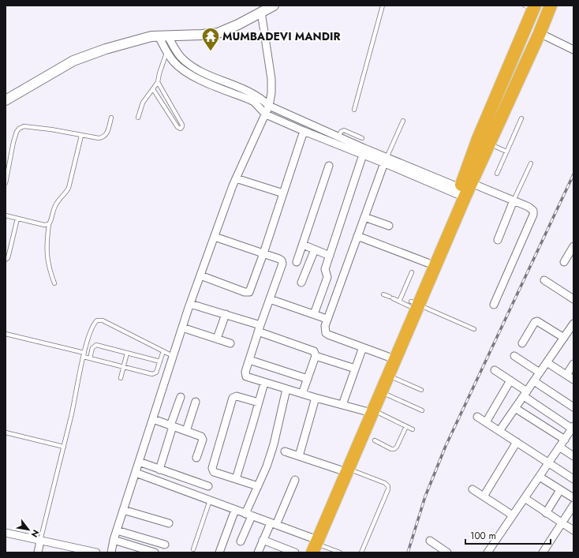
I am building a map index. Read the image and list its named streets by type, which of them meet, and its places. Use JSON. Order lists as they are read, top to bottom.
{
  "places": {
    "temple": ["MUMBADEVI MANDIR"]
  },
  "scale_bar": "100 m",
  "north": "bottom right"
}
